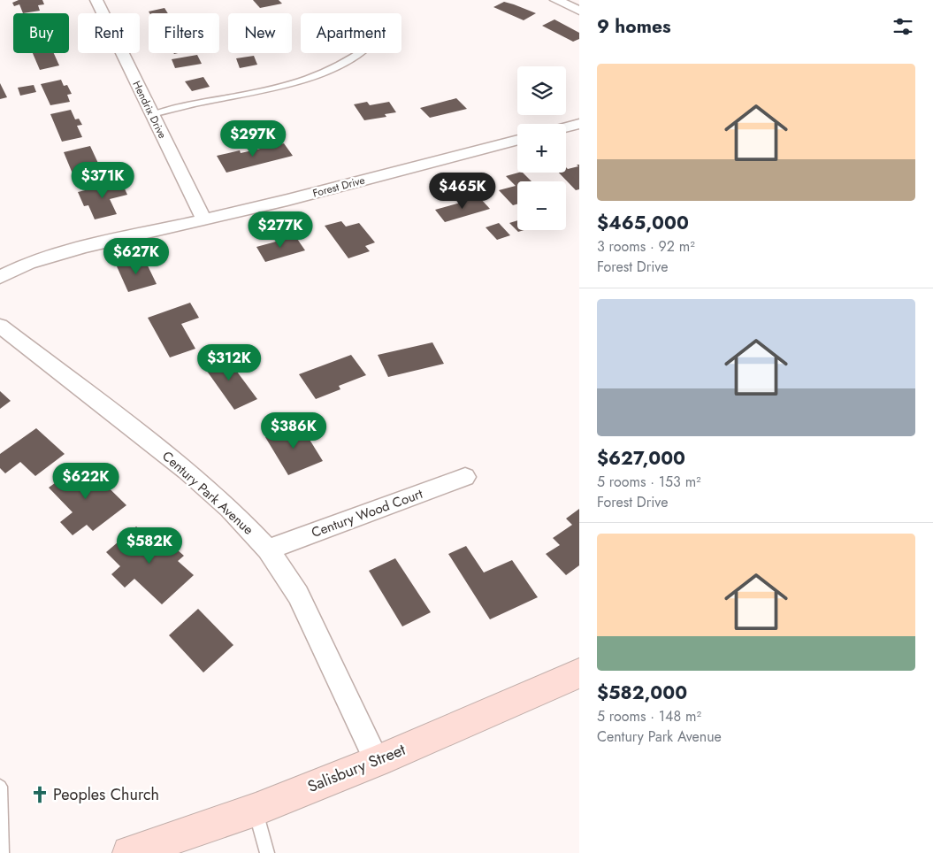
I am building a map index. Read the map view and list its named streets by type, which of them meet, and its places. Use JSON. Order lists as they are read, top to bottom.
{
  "streets": {
    "main road": ["Salisbury Street"],
    "street": [
      "Hendrix Drive",
      "Forest Drive",
      "Century Park Avenue",
      "Century Wood Court"
    ]
  },
  "crossings": [
    ["Hendrix Drive", "Forest Drive"],
    ["Century Park Avenue", "Century Wood Court"],
    ["Century Park Avenue", "Salisbury Street"]
  ],
  "places": {
    "church": ["Peoples Church"]
  },
  "page": {
    "heading": "9 homes",
    "chip": [
      "Buy",
      "Rent",
      "Filters",
      "New",
      "Apartment"
    ],
    "list": [
      {
        "name": "$465,000",
        "note": "3 rooms · 92 m² · Forest Drive"
      },
      {
        "name": "$627,000",
        "note": "5 rooms · 153 m² · Forest Drive"
      },
      {
        "name": "$582,000",
        "note": "5 rooms · 148 m² · Century Park Avenue"
      }
    ],
    "map_buttons": ["+", "−"],
    "price": [
      "$297K",
      "$371K",
      "$465K",
      "$277K",
      "$627K",
      "$312K",
      "$386K",
      "$622K",
      "$582K"
    ]
  }
}
